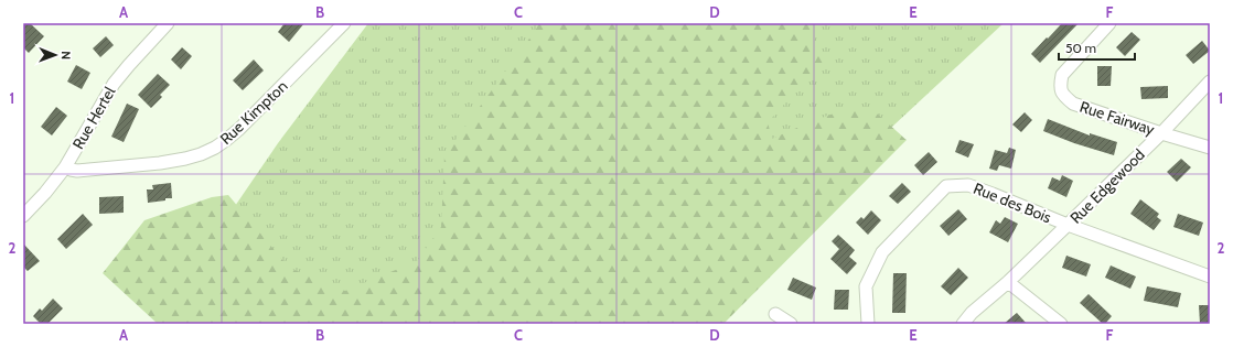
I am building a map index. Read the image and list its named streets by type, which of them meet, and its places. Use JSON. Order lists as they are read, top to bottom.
{
  "streets": {
    "street": [
      "Rue Kimpton",
      "Rue Hertel",
      "Rue Fairway",
      "Rue Edgewood",
      "Rue des Bois"
    ]
  },
  "crossings": [
    ["Rue Kimpton", "Rue Hertel"],
    ["Rue Fairway", "Rue Edgewood"],
    ["Rue Edgewood", "Rue des Bois"]
  ],
  "scale_bar": "50 m",
  "north": "right",
  "grid": {
    "columns": [
      "A",
      "B",
      "C",
      "D",
      "E",
      "F"
    ],
    "rows": ["1", "2"]
  }
}
